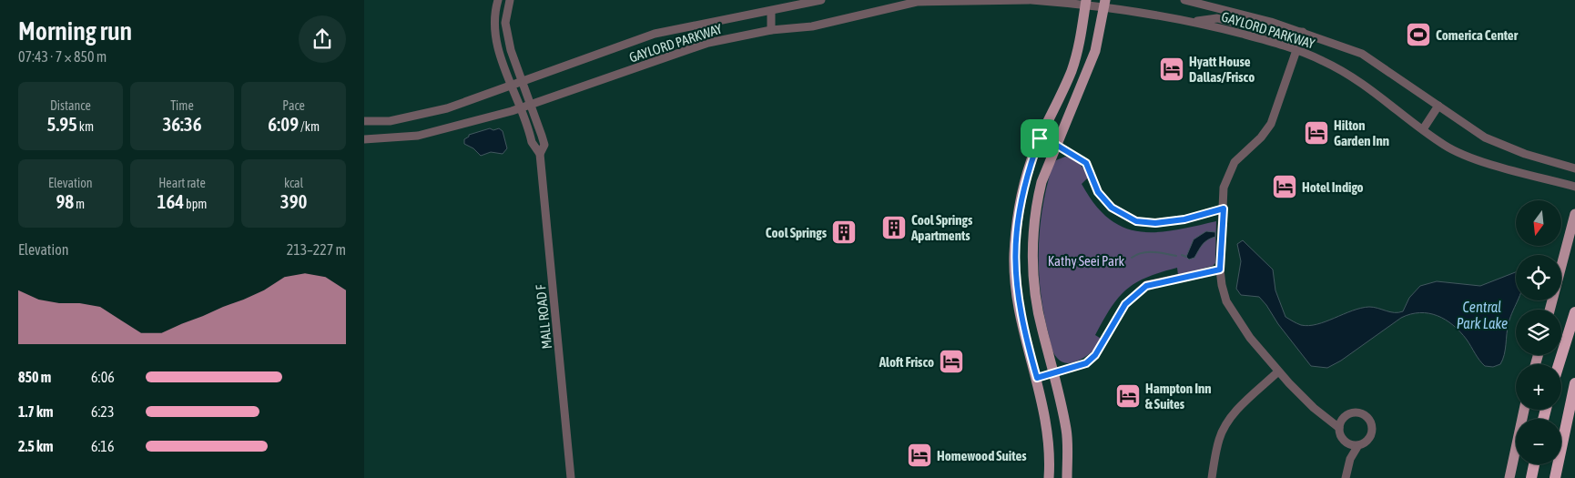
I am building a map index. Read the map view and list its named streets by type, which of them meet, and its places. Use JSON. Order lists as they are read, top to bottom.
{
  "streets": {
    "street": ["GAYLORD PARKWAY", "MALL ROAD F"]
  },
  "crossings": [
    ["GAYLORD PARKWAY", "MALL ROAD F"]
  ],
  "water": ["Central Park Lake"],
  "parks": ["Kathy Seei Park"],
  "places": {
    "sports": ["Comerica Center"],
    "hotel": [
      "Hyatt House Dallas/Frisco",
      "Hilton Garden Inn",
      "Hotel Indigo",
      "Aloft Frisco",
      "Hampton Inn & Suites",
      "Homewood Suites"
    ],
    "building": ["Cool Springs Apartments", "Cool Springs"]
  },
  "north": "bottom",
  "page": {
    "heading": ["Morning run", "07:43 · 7 × 850 m"],
    "stats": [
      ["Distance", "5.95 km"],
      ["Time", "36:36"],
      ["Pace", "6:09 /km"],
      ["Elevation", "98 m"],
      ["Heart rate", "164 bpm"],
      ["kcal", "390"]
    ],
    "map_buttons": ["+", "−"],
    "chart": ["Elevation", "213–227 m"],
    "list": [
      {
        "name": "850 m",
        "note": "6:06"
      },
      {
        "name": "1.7 km",
        "note": "6:23"
      },
      {
        "name": "2.5 km",
        "note": "6:16"
      }
    ]
  }
}
